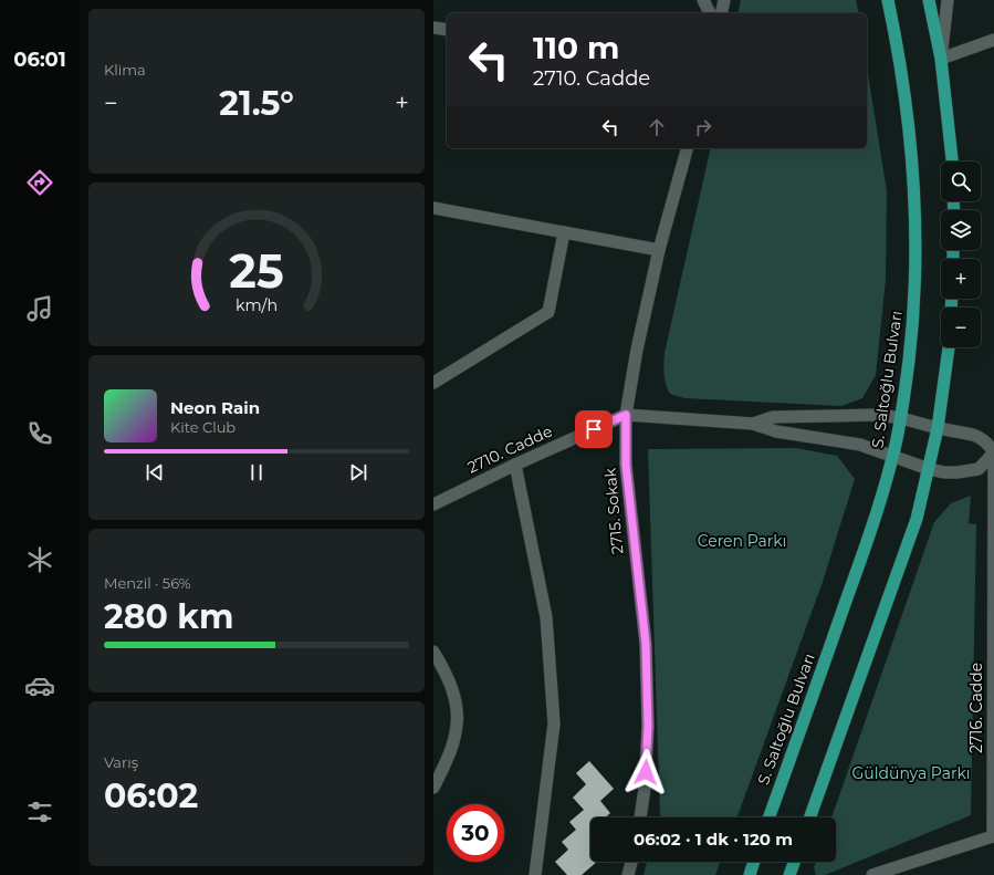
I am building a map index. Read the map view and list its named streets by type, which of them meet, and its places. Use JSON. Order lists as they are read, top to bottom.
{
  "streets": {
    "main road": ["S. Saltoğlu Bulvarı"],
    "street": ["2710. Cadde", "2715. Sokak", "2716. Cadde"]
  },
  "crossings": [
    ["2710. Cadde", "2715. Sokak"]
  ],
  "parks": ["Ceren Parkı", "Güldünya Parkı"],
  "page": {
    "tabs": "06:01",
    "tile": [
      "Klima",
      ["Menzil · 56%", "280 km"],
      ["Varış", "06:02"]
    ],
    "turn": ["110 m", "2710. Cadde"],
    "heat": ["−", "21.5°", "+"],
    "map_buttons": ["+", "−"],
    "song": ["Neon Rain", "Kite Club"],
    "limit": "30",
    "trip": "06:02 · 1 dk · 120 m",
    "gauge": ["25", "km/h"]
  }
}
